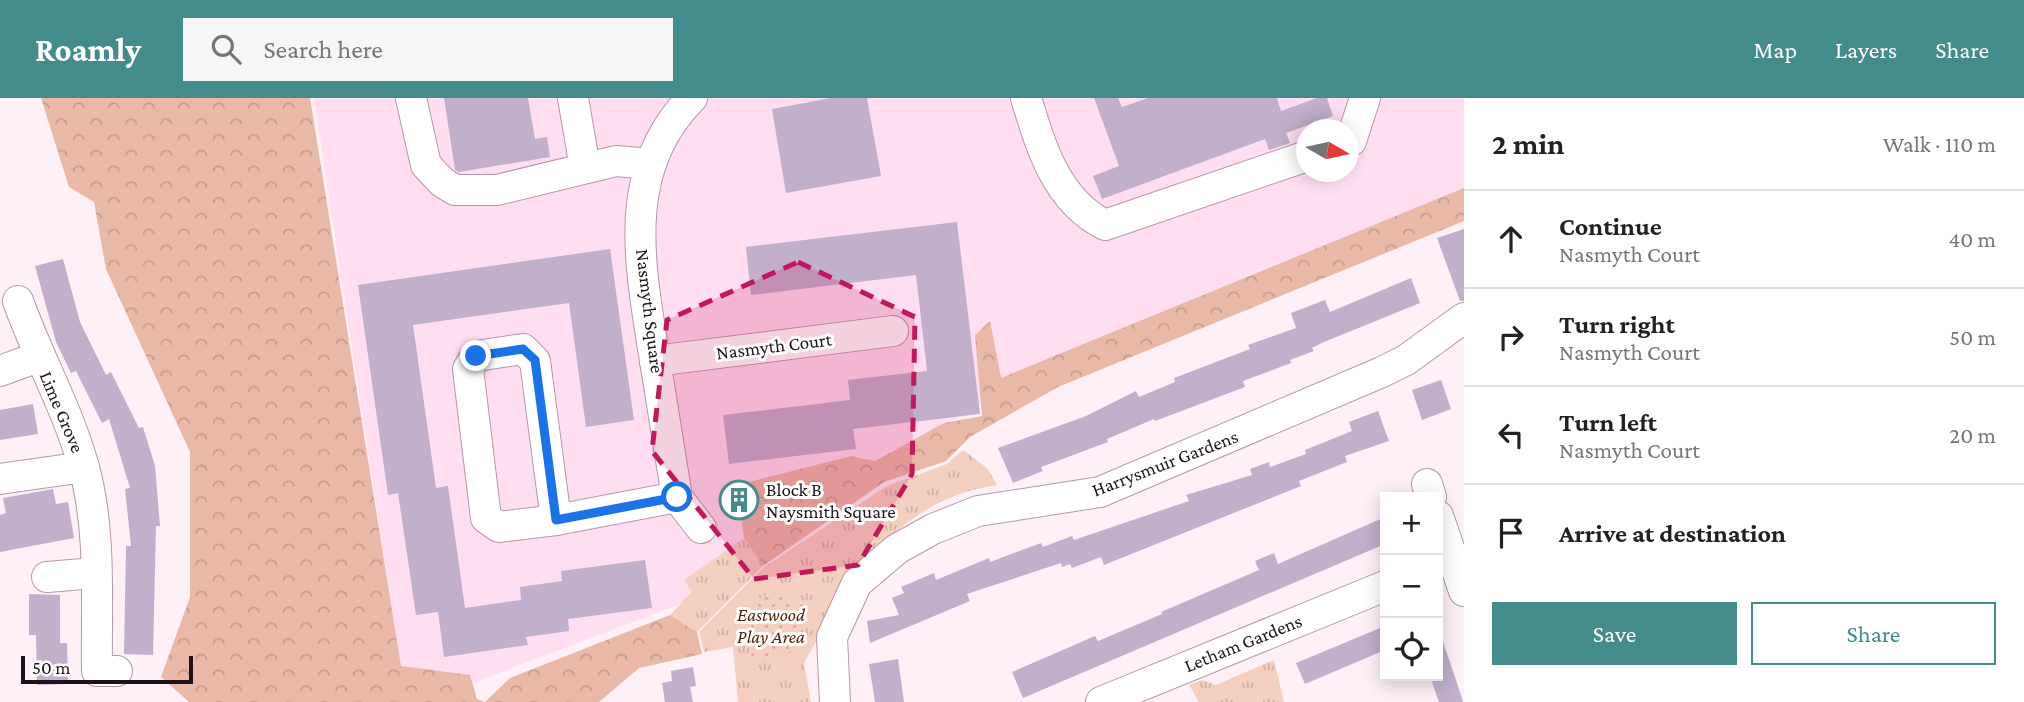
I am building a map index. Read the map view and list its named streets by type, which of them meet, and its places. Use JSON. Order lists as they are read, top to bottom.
{
  "streets": {
    "street": [
      "Nasmyth Square",
      "Nasmyth Court",
      "Lime Grove",
      "Harrysmuir Gardens",
      "Letham Gardens"
    ]
  },
  "crossings": [
    ["Nasmyth Square", "Nasmyth Court"]
  ],
  "parks": ["Eastwood Play Area"],
  "places": {
    "building": ["Block B Naysmith Square"]
  },
  "scale_bar": "50 m",
  "north": "right",
  "page": {
    "header": "Roamly",
    "search": "Search here",
    "nav": ["Map", "Layers", "Share"],
    "heading": ["2 min", "Walk · 110 m"],
    "list": [
      ["Continue", "Nasmyth Court", "40 m"],
      ["Turn right", "Nasmyth Court", "50 m"],
      ["Turn left", "Nasmyth Court", "20 m"],
      "Arrive at destination"
    ],
    "map_buttons": ["+", "−"],
    "buttons": ["Save", "Share"],
    "scale": "50 m"
  }
}
